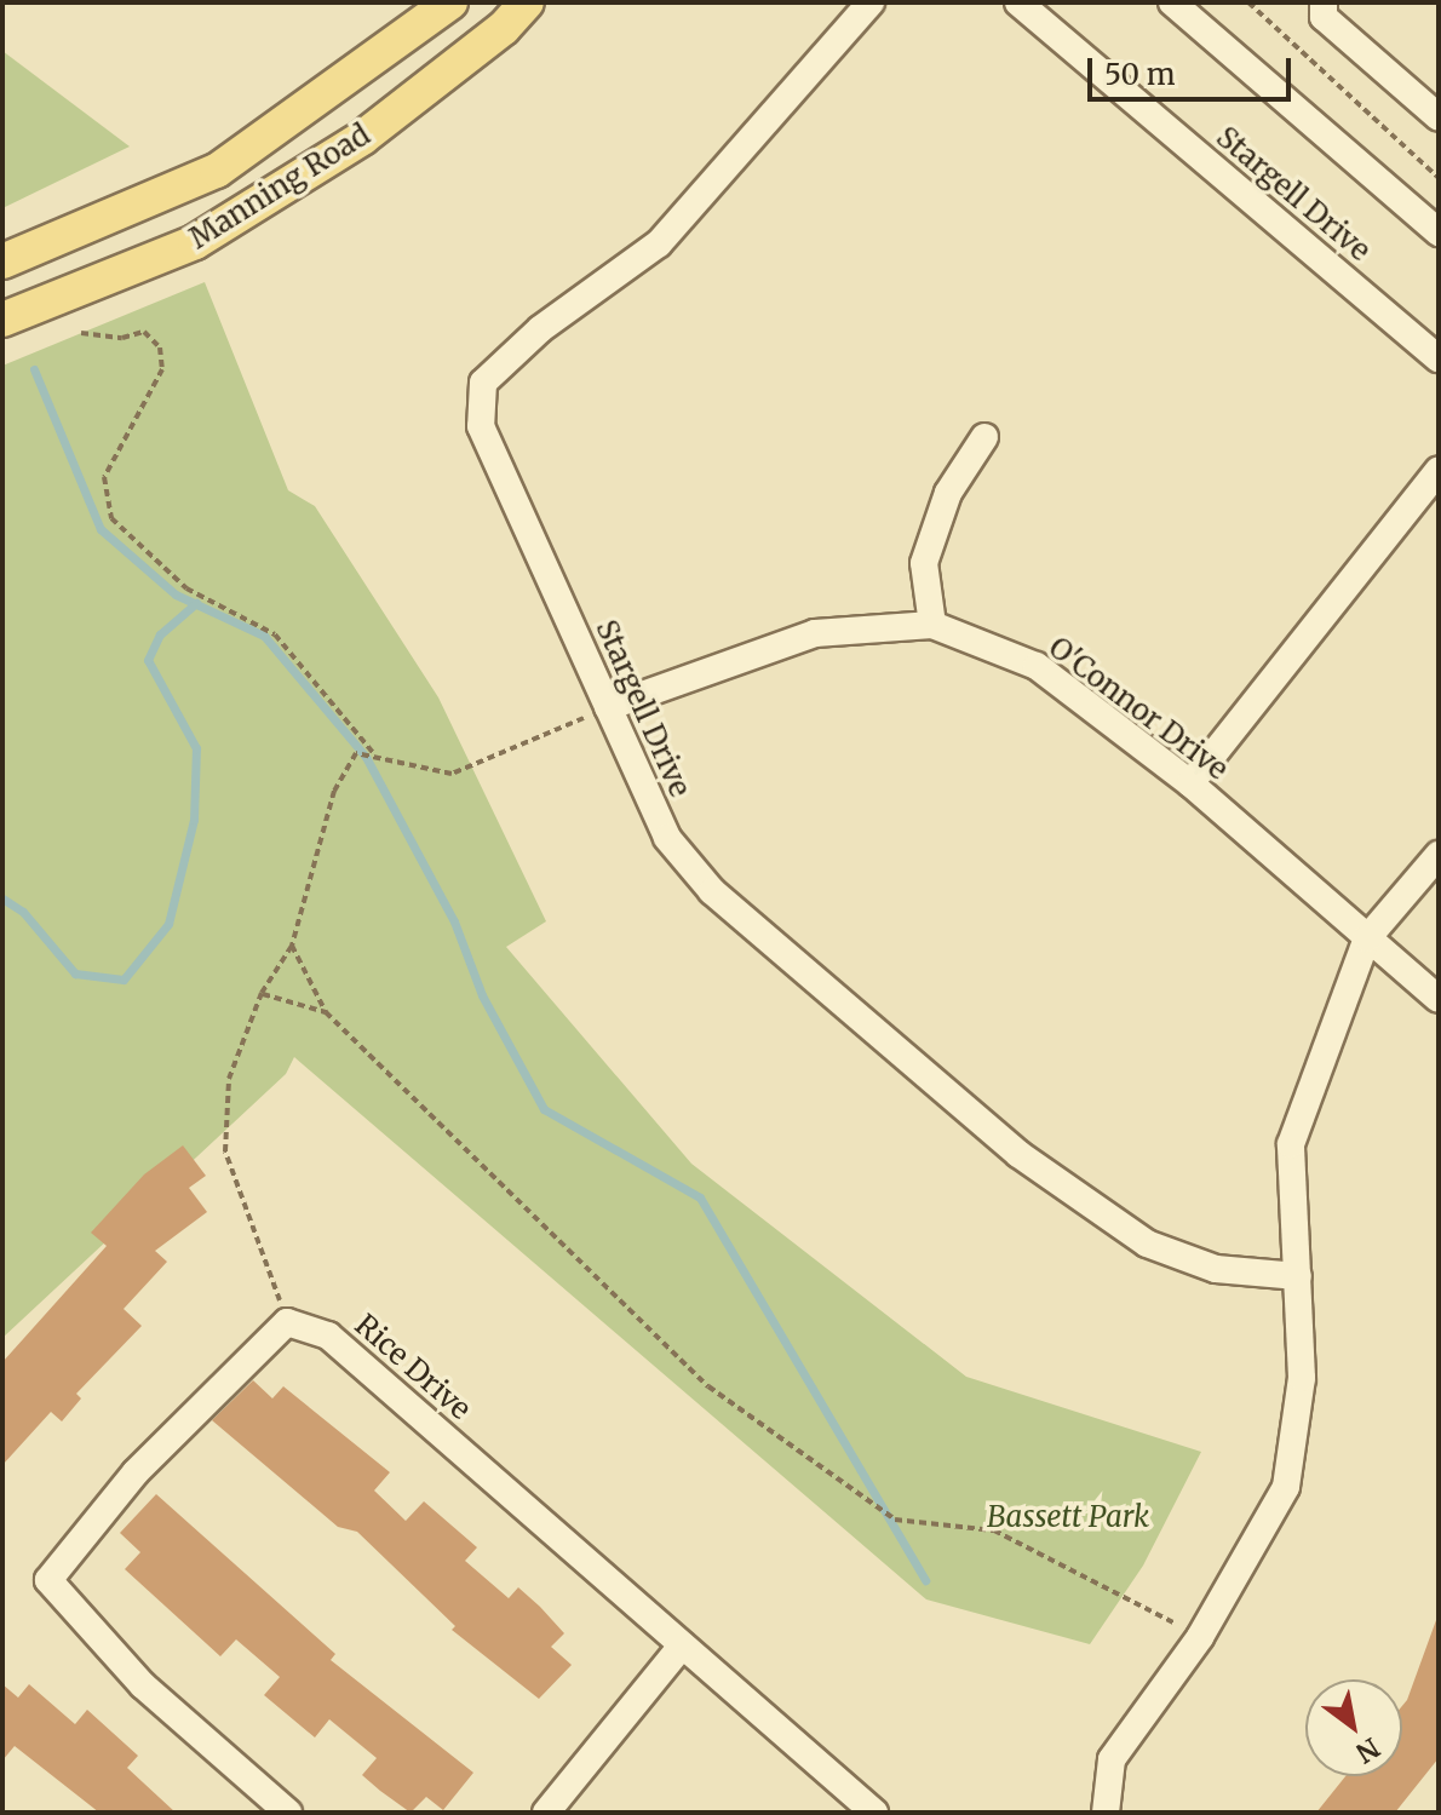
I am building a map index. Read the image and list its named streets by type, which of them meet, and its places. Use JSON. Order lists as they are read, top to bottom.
{
  "streets": {
    "main road": ["Manning Road"],
    "street": ["Stargell Drive", "O'Connor Drive", "Rice Drive"]
  },
  "crossings": [
    ["Stargell Drive", "O'Connor Drive"]
  ],
  "parks": ["Bassett Park"],
  "scale_bar": "50 m",
  "north": "bottom right"
}
